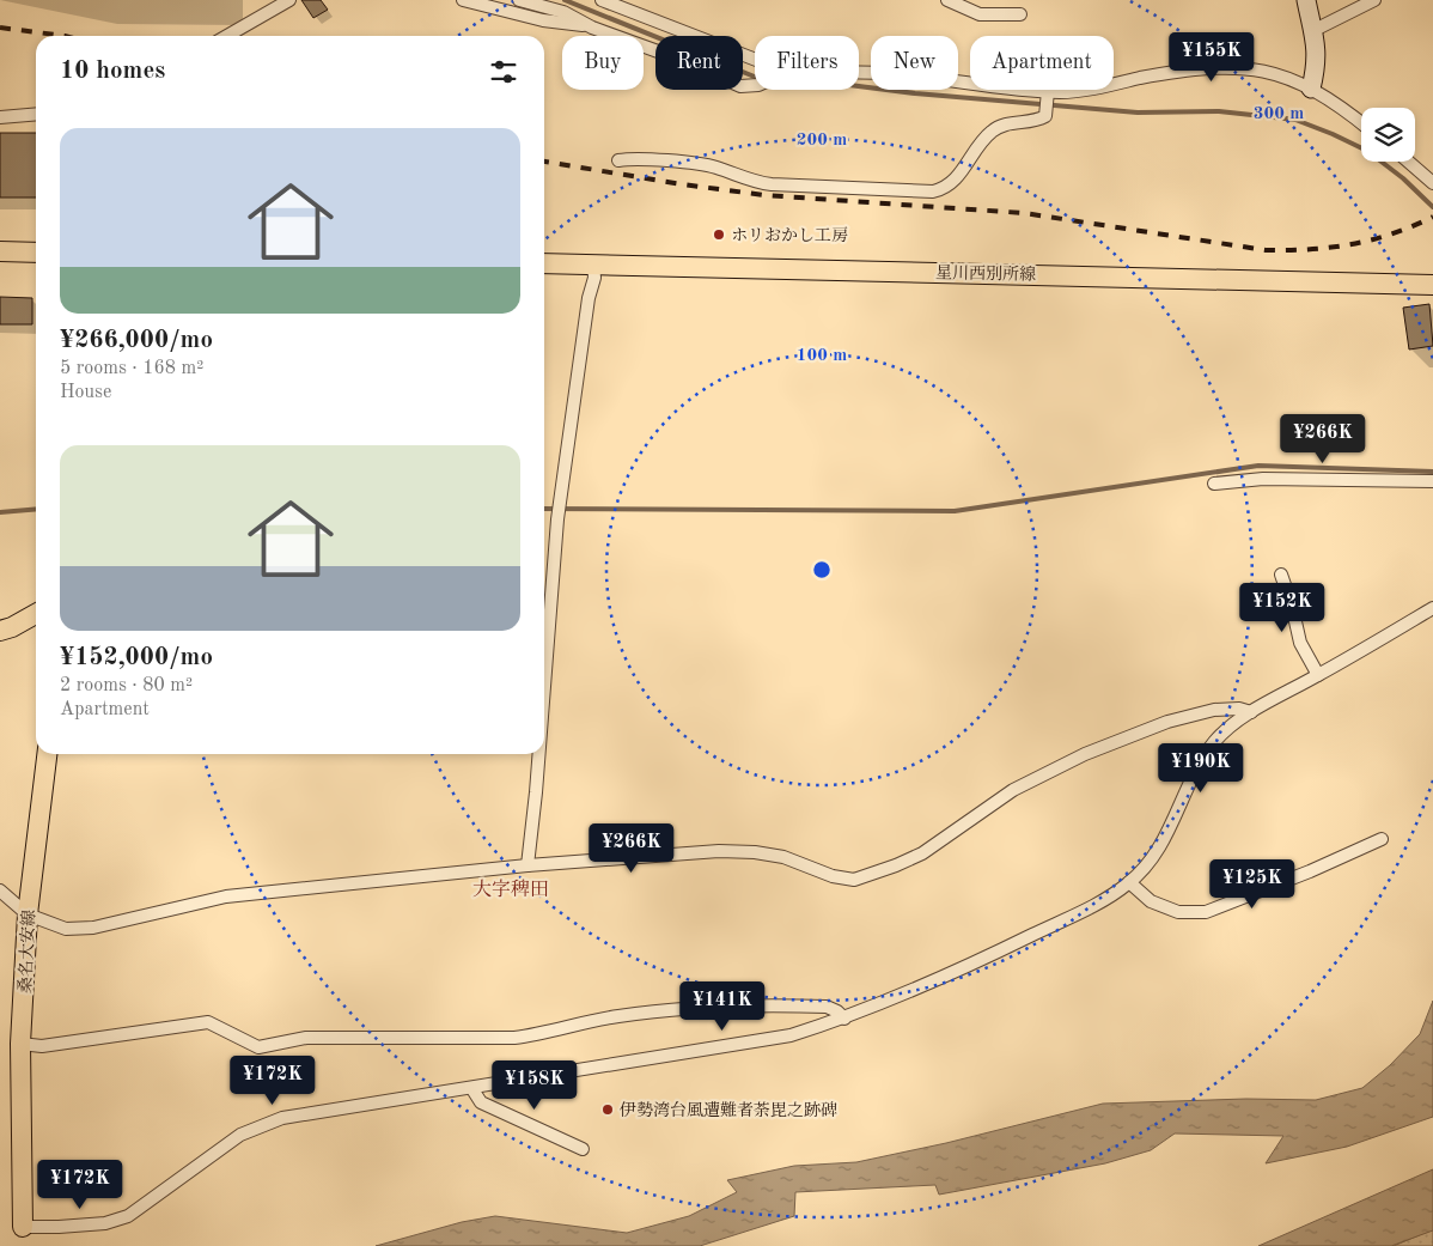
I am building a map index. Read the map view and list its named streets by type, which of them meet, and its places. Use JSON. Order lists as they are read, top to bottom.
{
  "streets": {
    "main road": ["星川西別所線", "桑名大安線"]
  },
  "districts": ["大字稗田"],
  "places": ["ホリおかし工房", "伊勢湾台風遭難者荼毘之跡碑"],
  "page": {
    "price": [
      "¥155K",
      "¥266K",
      "¥152K",
      "¥190K",
      "¥266K",
      "¥125K",
      "¥141K",
      "¥172K",
      "¥158K",
      "¥172K"
    ],
    "chip": [
      "Buy",
      "Rent",
      "Filters",
      "New",
      "Apartment"
    ],
    "heading": "10 homes",
    "list": [
      {
        "name": "¥266,000/mo",
        "note": "5 rooms · 168 m² · House"
      },
      {
        "name": "¥152,000/mo",
        "note": "2 rooms · 80 m² · Apartment"
      }
    ]
  },
  "rings": ["300 m", "200 m", "100 m"]
}
